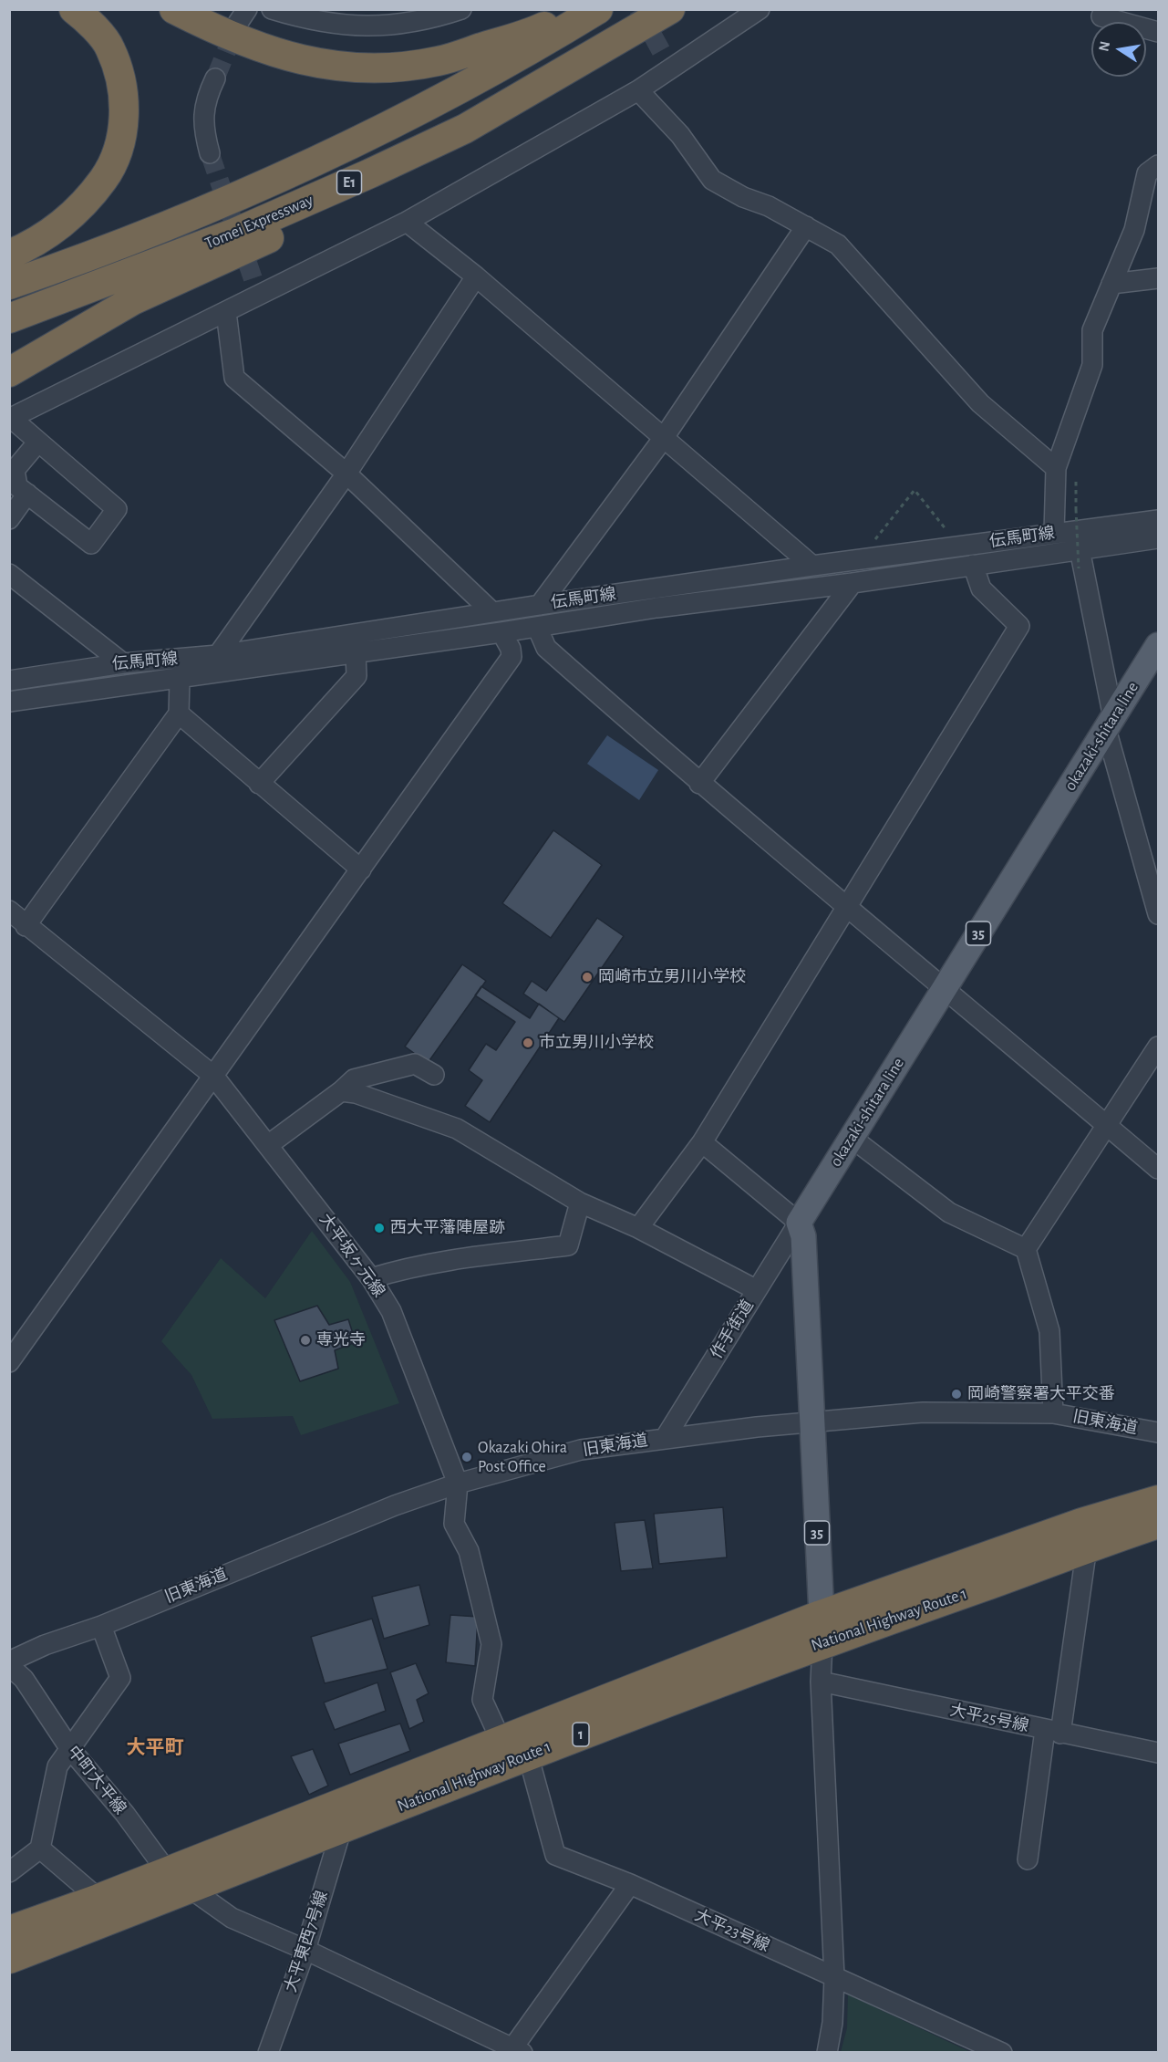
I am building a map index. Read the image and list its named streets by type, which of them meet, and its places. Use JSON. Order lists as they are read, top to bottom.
{
  "streets": {
    "highway": [
      "E1",
      "Tomei Expressway",
      "National Highway Route 1",
      "1"
    ],
    "main road": ["okazaki-shitara line", "35"],
    "street": [
      "伝馬町線",
      "大平坂ヶ元線",
      "作手街道",
      "旧東海道",
      "大平25号線",
      "中町大平線",
      "大平23号線",
      "大平東西7号線"
    ]
  },
  "crossings": [
    ["okazaki-shitara line", "35"],
    ["okazaki-shitara line", "作手街道"],
    ["35", "作手街道"],
    ["35", "旧東海道"],
    ["35", "National Highway Route 1"],
    ["大平坂ヶ元線", "旧東海道"],
    ["大平坂ヶ元線", "National Highway Route 1"],
    ["作手街道", "旧東海道"],
    ["National Highway Route 1", "中町大平線"],
    ["National Highway Route 1", "大平23号線"],
    ["National Highway Route 1", "大平東西7号線"],
    ["中町大平線", "大平東西7号線"]
  ],
  "districts": ["大平町"],
  "places": [
    "岡崎市立男川小学校",
    "市立男川小学校",
    "西大平藩陣屋跡",
    "専光寺",
    "岡崎警察署大平交番",
    "Okazaki Ohira Post Office"
  ],
  "north": "left"
}
